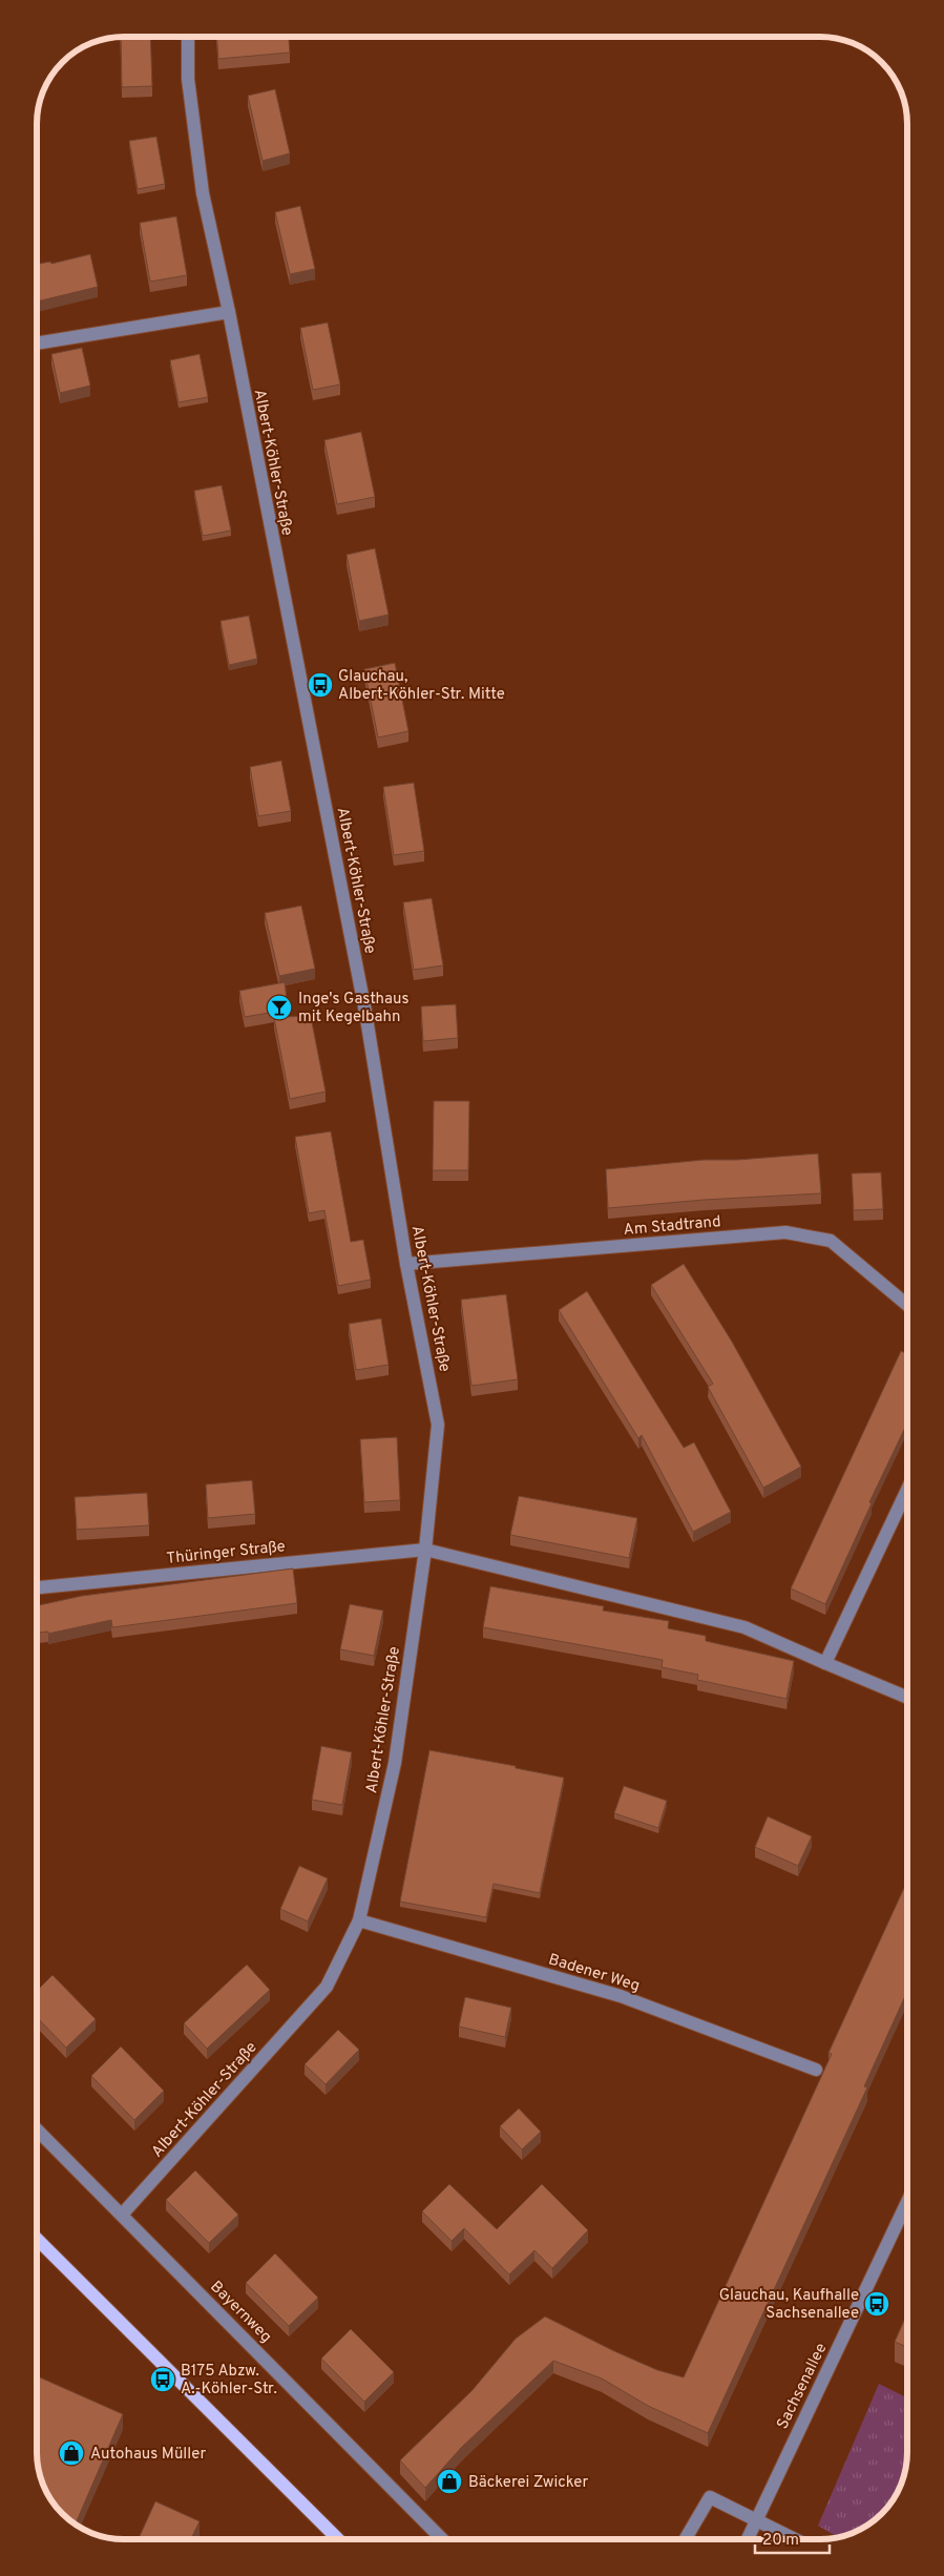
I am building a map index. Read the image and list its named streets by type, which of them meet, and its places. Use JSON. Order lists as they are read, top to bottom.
{
  "streets": {
    "street": [
      "Albert-Köhler-Straße",
      "Am Stadtrand",
      "Thüringer Straße",
      "Badener Weg",
      "Bayernweg",
      "Sachsenallee"
    ]
  },
  "crossings": [
    ["Albert-Köhler-Straße", "Am Stadtrand"],
    ["Albert-Köhler-Straße", "Thüringer Straße"],
    ["Albert-Köhler-Straße", "Badener Weg"],
    ["Albert-Köhler-Straße", "Bayernweg"]
  ],
  "places": {
    "bus stop": ["Glauchau, Albert-Köhler-Str. Mitte", "Glauchau, Kaufhalle Sachsenallee", "B175 Abzw. A.-Köhler-Str."],
    "bar": ["Inge's Gasthaus mit Kegelbahn"],
    "shop": ["Autohaus Müller", "Bäckerei Zwicker"]
  },
  "scale_bar": "20 m"
}
